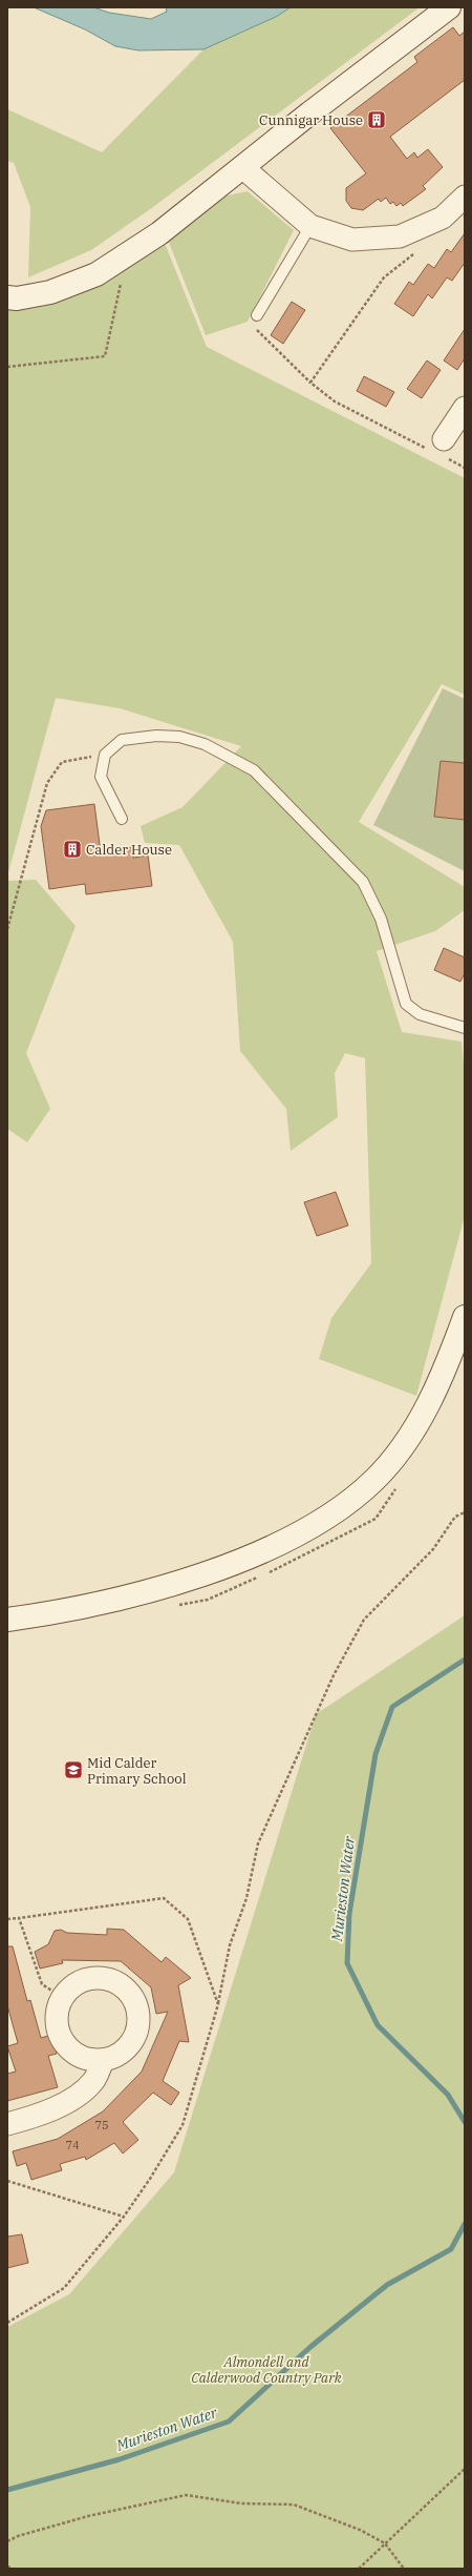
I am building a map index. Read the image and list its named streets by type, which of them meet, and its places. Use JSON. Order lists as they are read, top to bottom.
{
  "water": ["Murieston Water"],
  "parks": ["Almondell and Calderwood Country Park"],
  "places": {
    "building": ["Cunnigar House", "Calder House"],
    "school or university": ["Mid Calder Primary School"]
  },
  "house_numbers": ["75", "74"]
}
